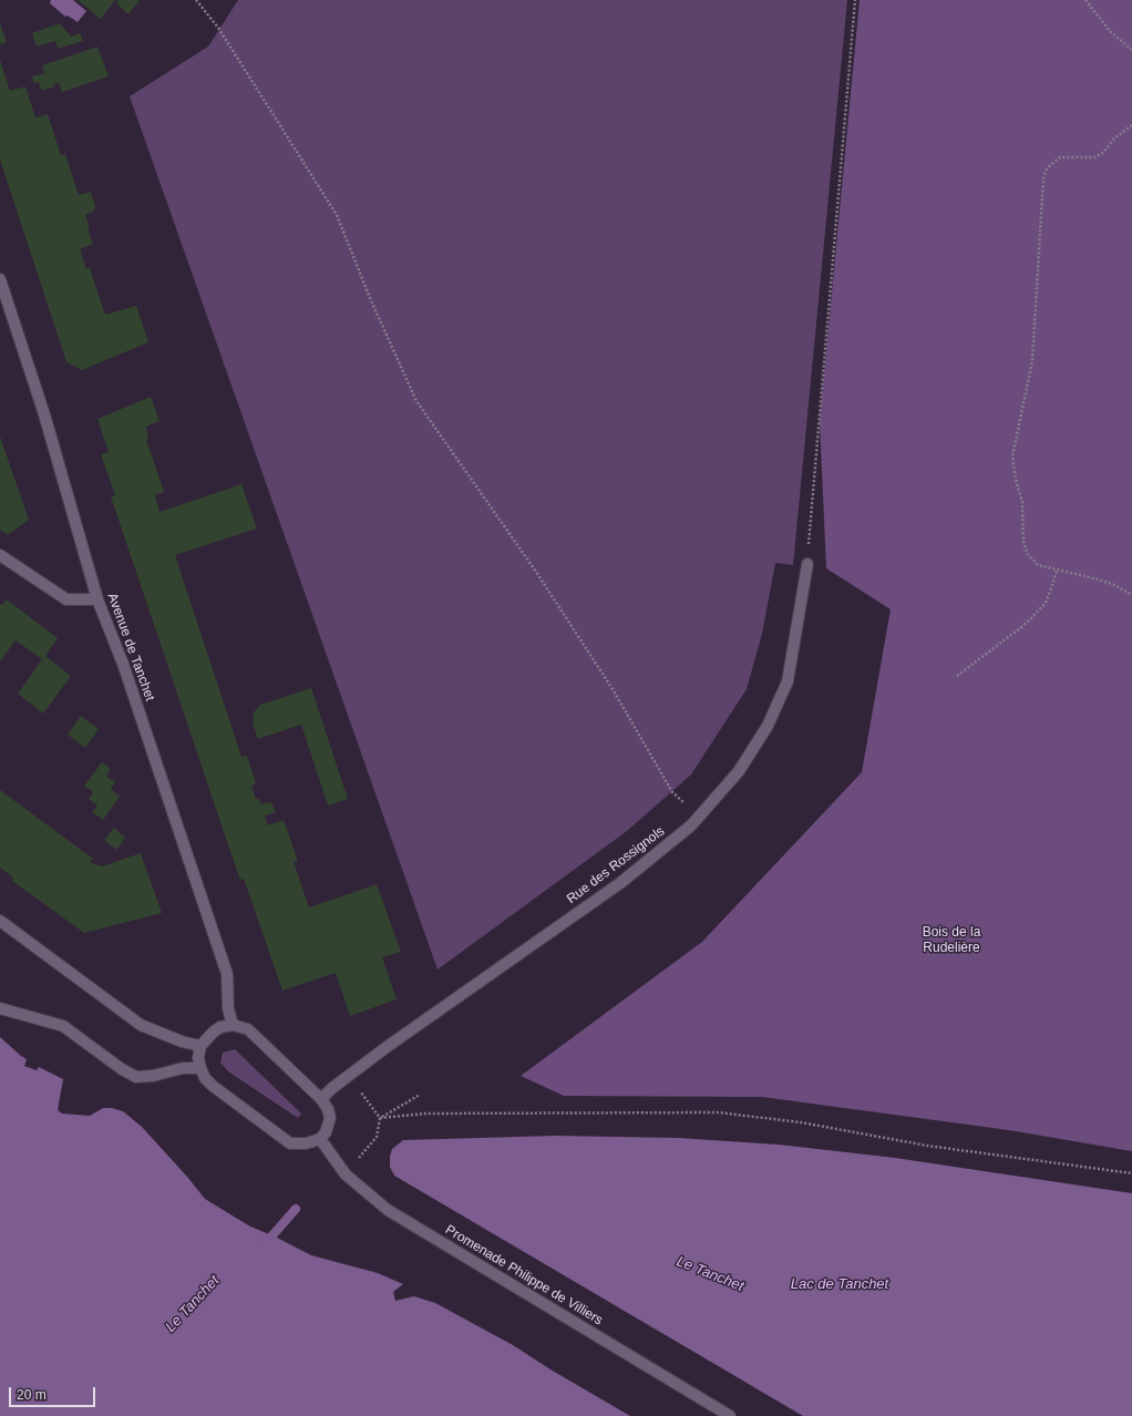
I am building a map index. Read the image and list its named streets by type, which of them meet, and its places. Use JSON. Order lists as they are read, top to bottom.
{
  "streets": {
    "street": ["Avenue de Tanchet", "Rue des Rossignols", "Promenade Philippe de Villiers"]
  },
  "water": ["Le Tanchet", "Lac de Tanchet"],
  "parks": ["Bois de la Rudelière"],
  "scale_bar": "20 m"
}
